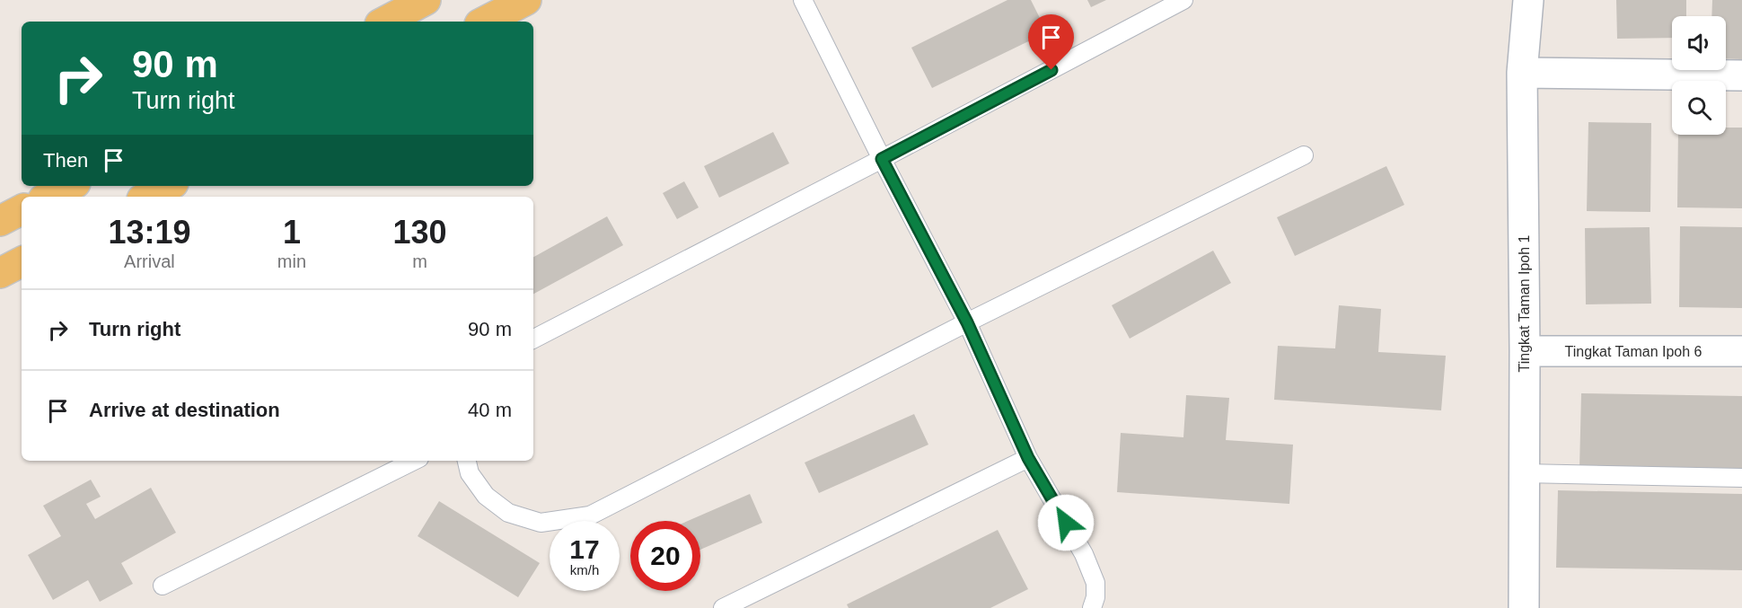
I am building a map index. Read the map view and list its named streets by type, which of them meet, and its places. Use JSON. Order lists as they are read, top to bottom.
{
  "streets": {
    "street": ["Tingkat Taman Ipoh 1", "Tingkat Taman Ipoh 6"]
  },
  "crossings": [
    ["Tingkat Taman Ipoh 1", "Tingkat Taman Ipoh 6"]
  ],
  "page": {
    "turn": ["90 m", "Turn right"],
    "then": "Then",
    "eta": [
      "13:19",
      "Arrival",
      "1",
      "min",
      "130",
      "m"
    ],
    "list": [
      {
        "name": "Turn right",
        "value": "90 m"
      },
      {
        "name": "Arrive at destination",
        "value": "40 m"
      }
    ],
    "speed": "17 km/h",
    "limit": "20"
  }
}
